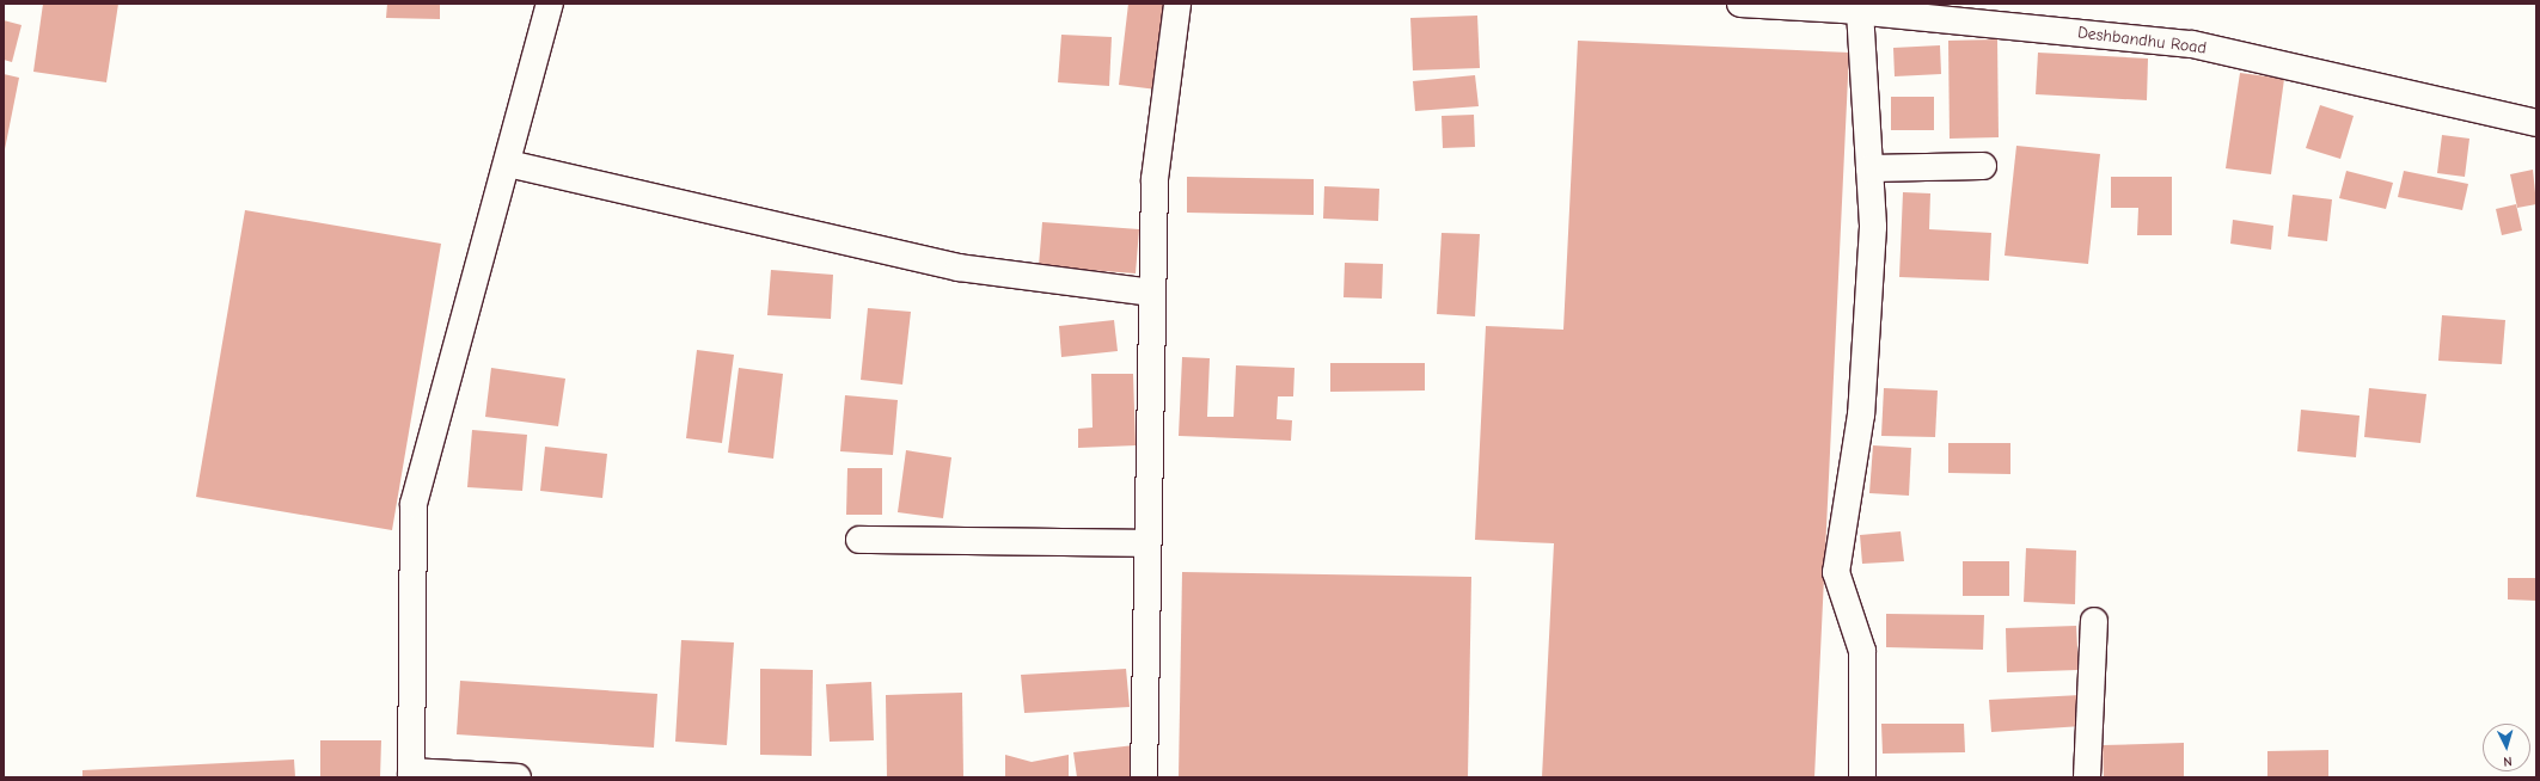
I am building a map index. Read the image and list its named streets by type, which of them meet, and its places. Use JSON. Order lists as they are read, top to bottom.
{
  "streets": {
    "street": ["Deshbandhu Road"]
  },
  "north": "bottom"
}
